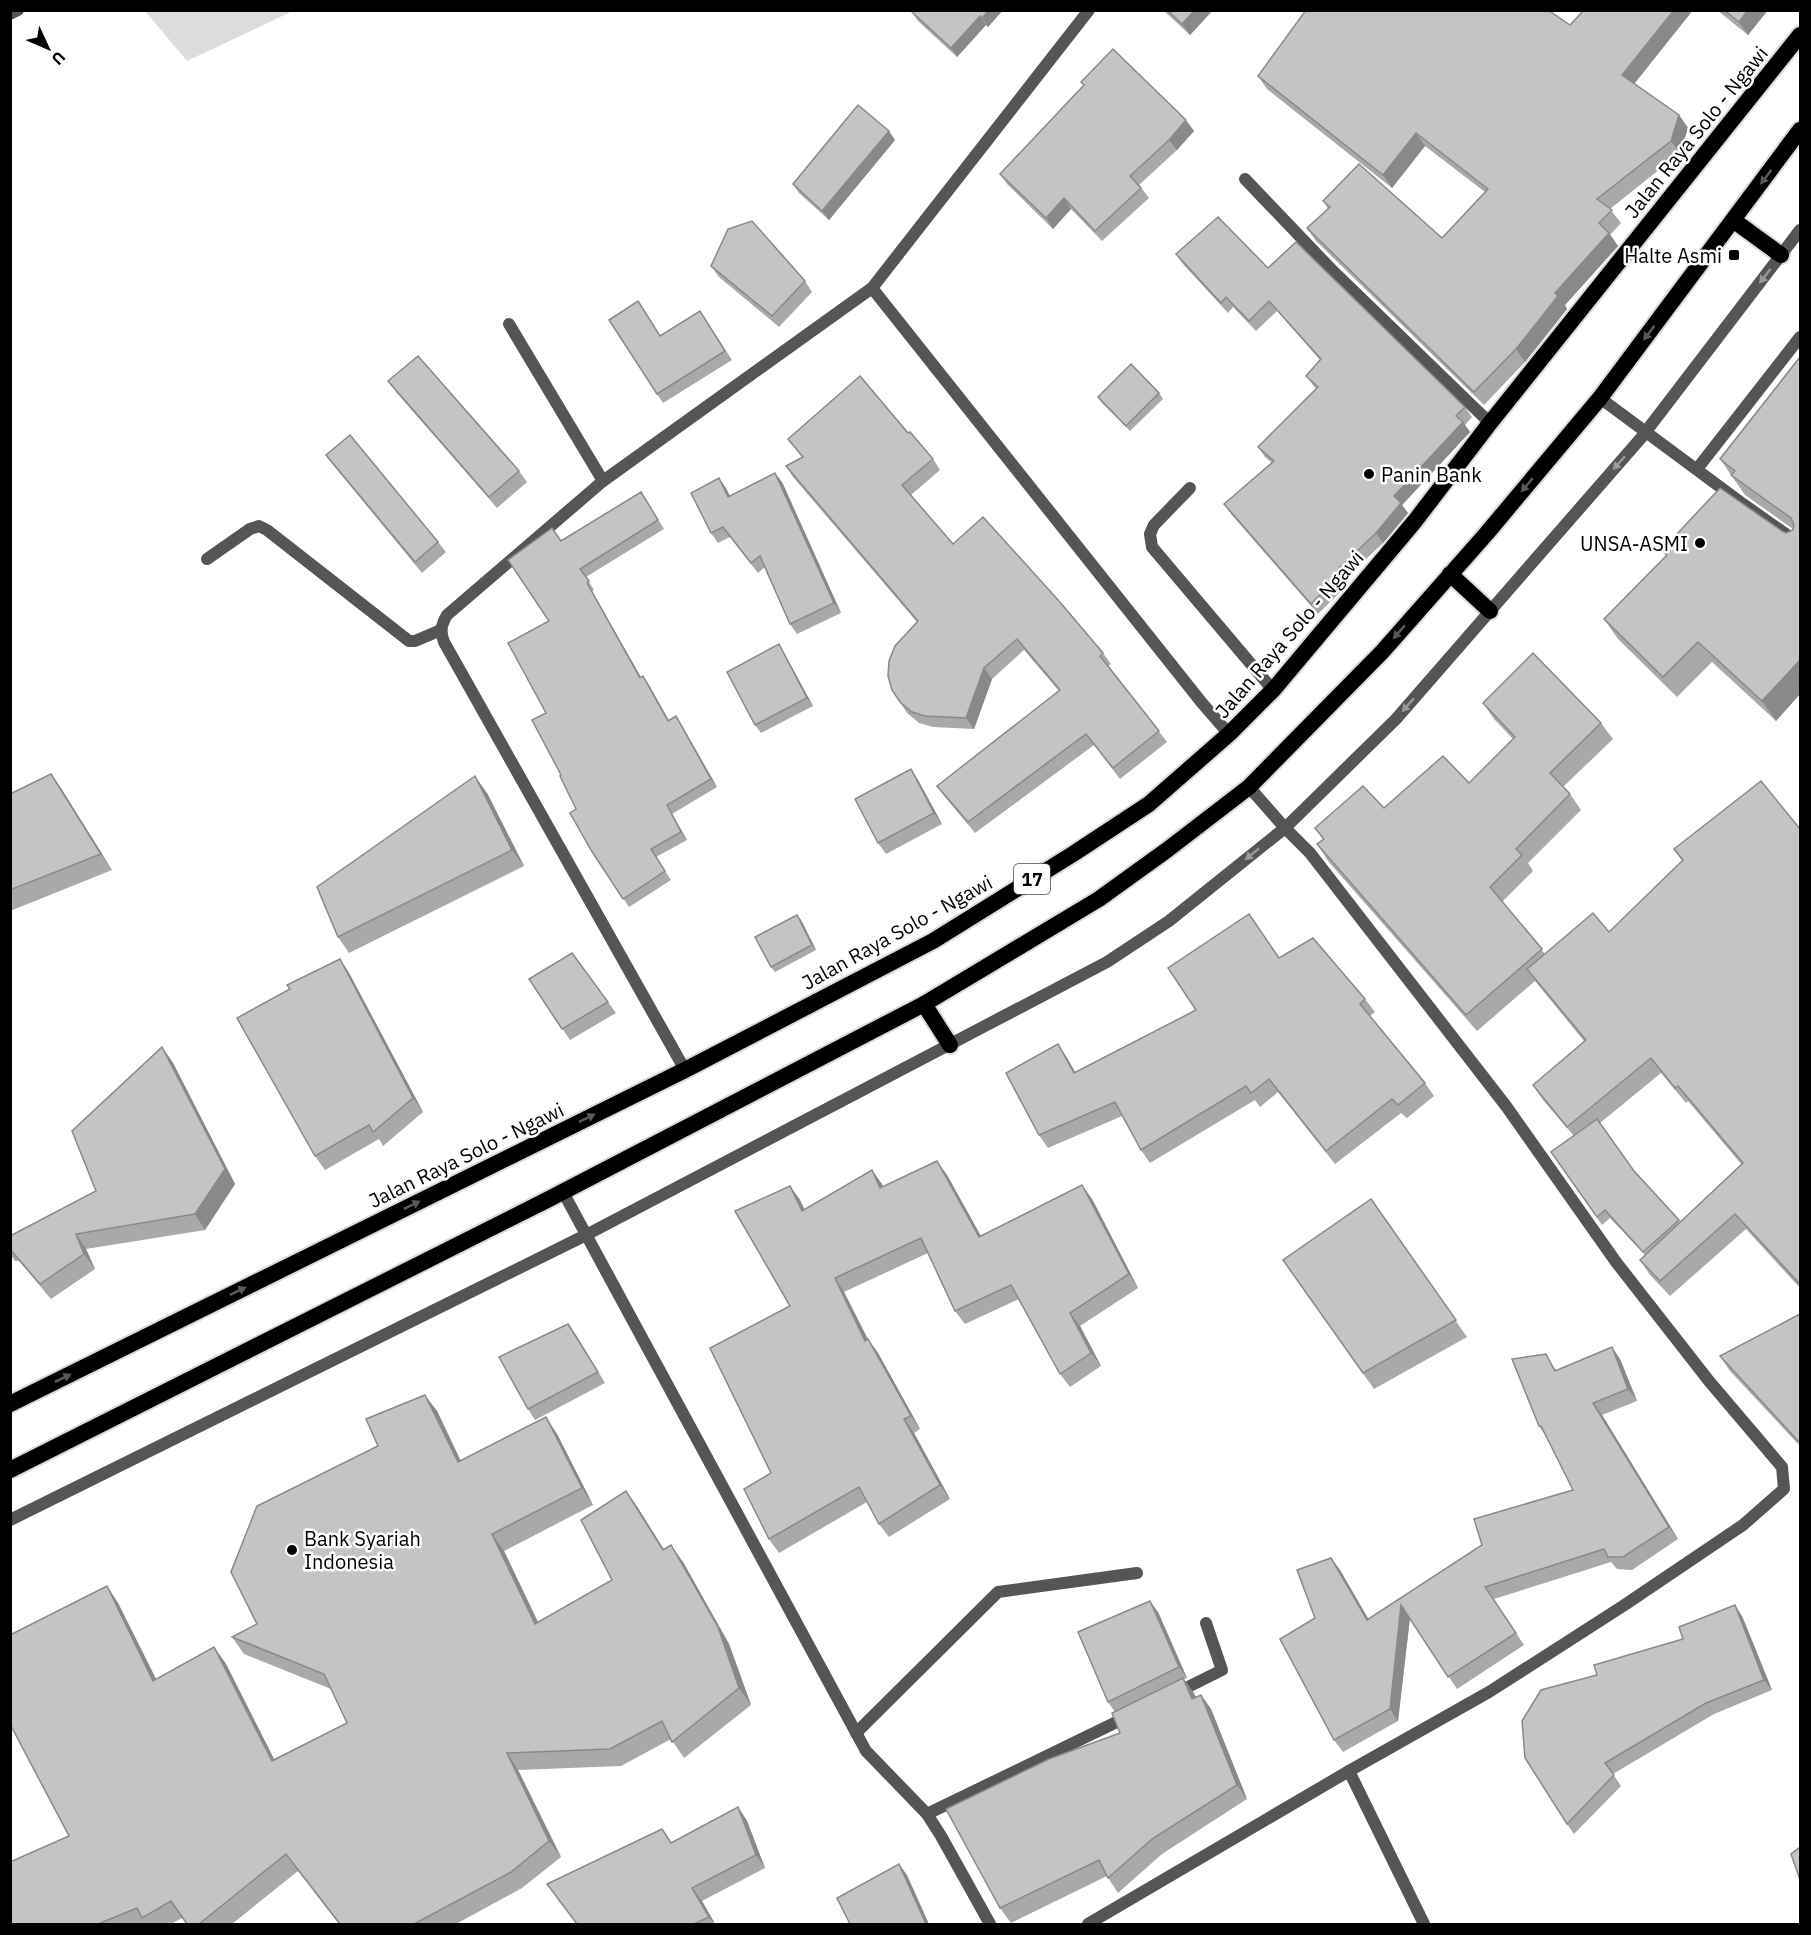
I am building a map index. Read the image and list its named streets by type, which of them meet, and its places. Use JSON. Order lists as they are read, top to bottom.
{
  "streets": {
    "highway": ["Jalan Raya Solo - Ngawi", "17"]
  },
  "places": {
    "transit": ["Halte Asmi"],
    "other": ["Panin Bank", "UNSA-ASMI", "Bank Syariah Indonesia"]
  },
  "north": "bottom right"
}
